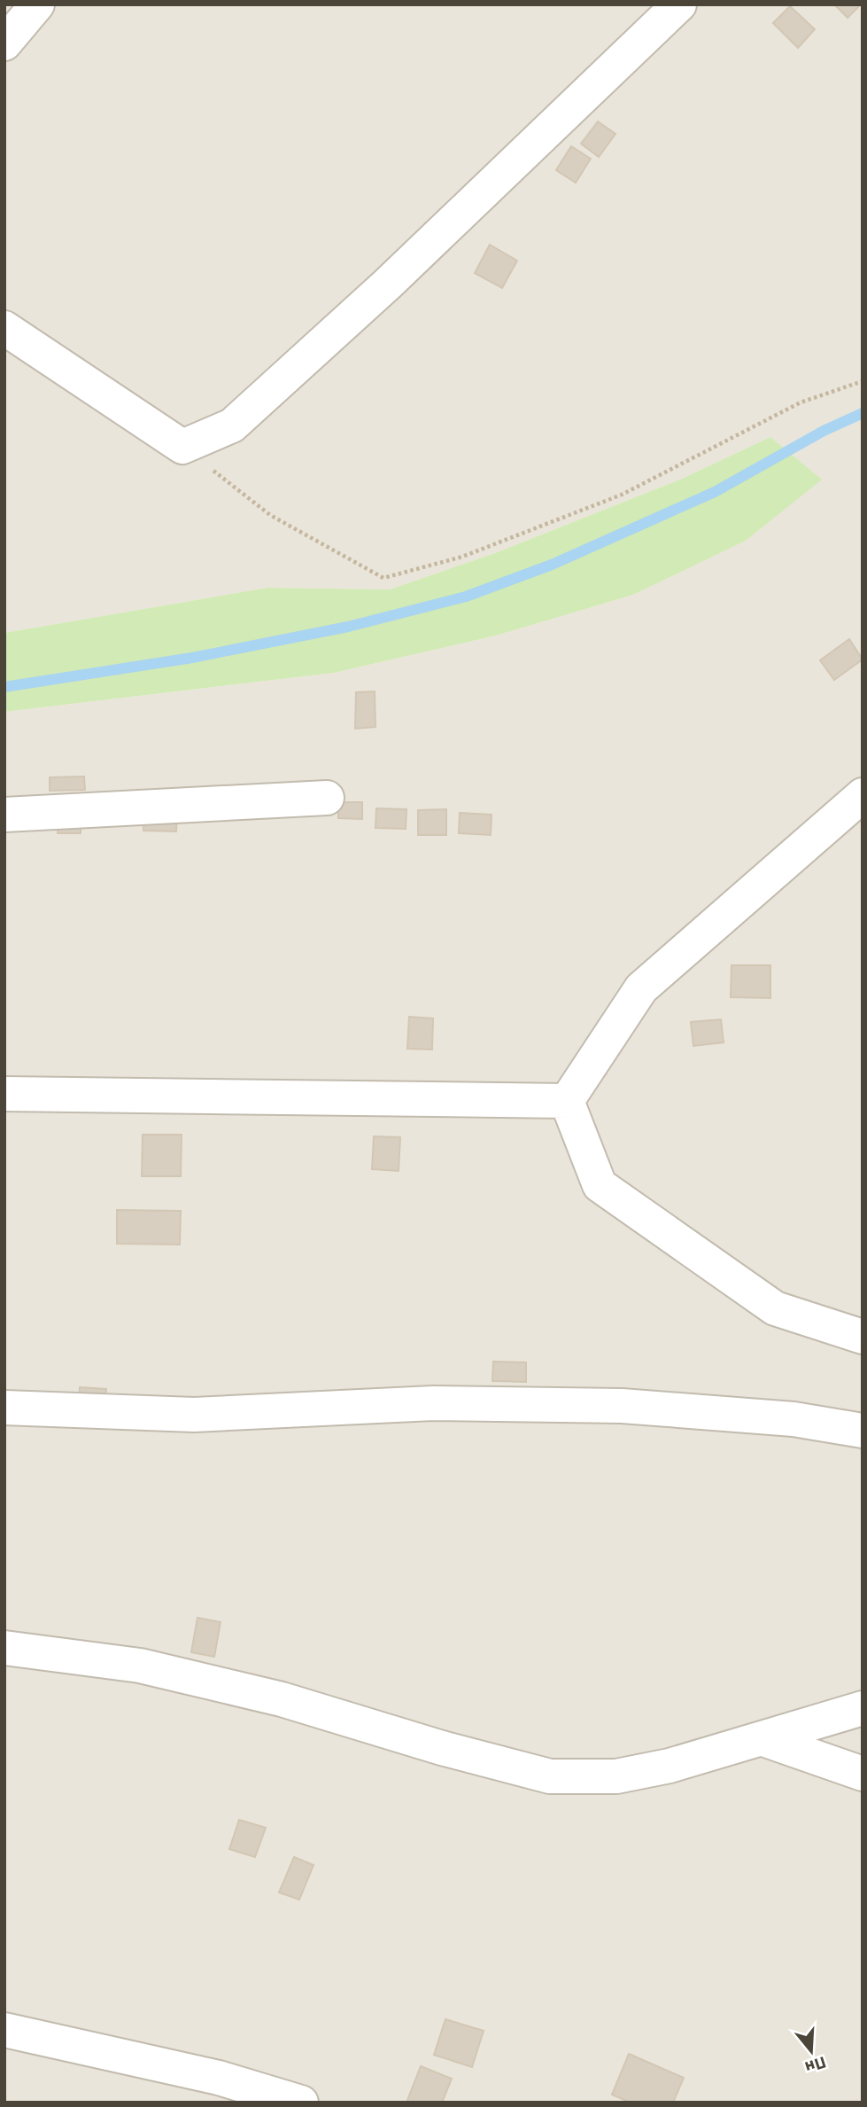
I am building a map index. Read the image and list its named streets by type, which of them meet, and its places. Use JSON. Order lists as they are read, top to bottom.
{
  "north": "bottom"
}
